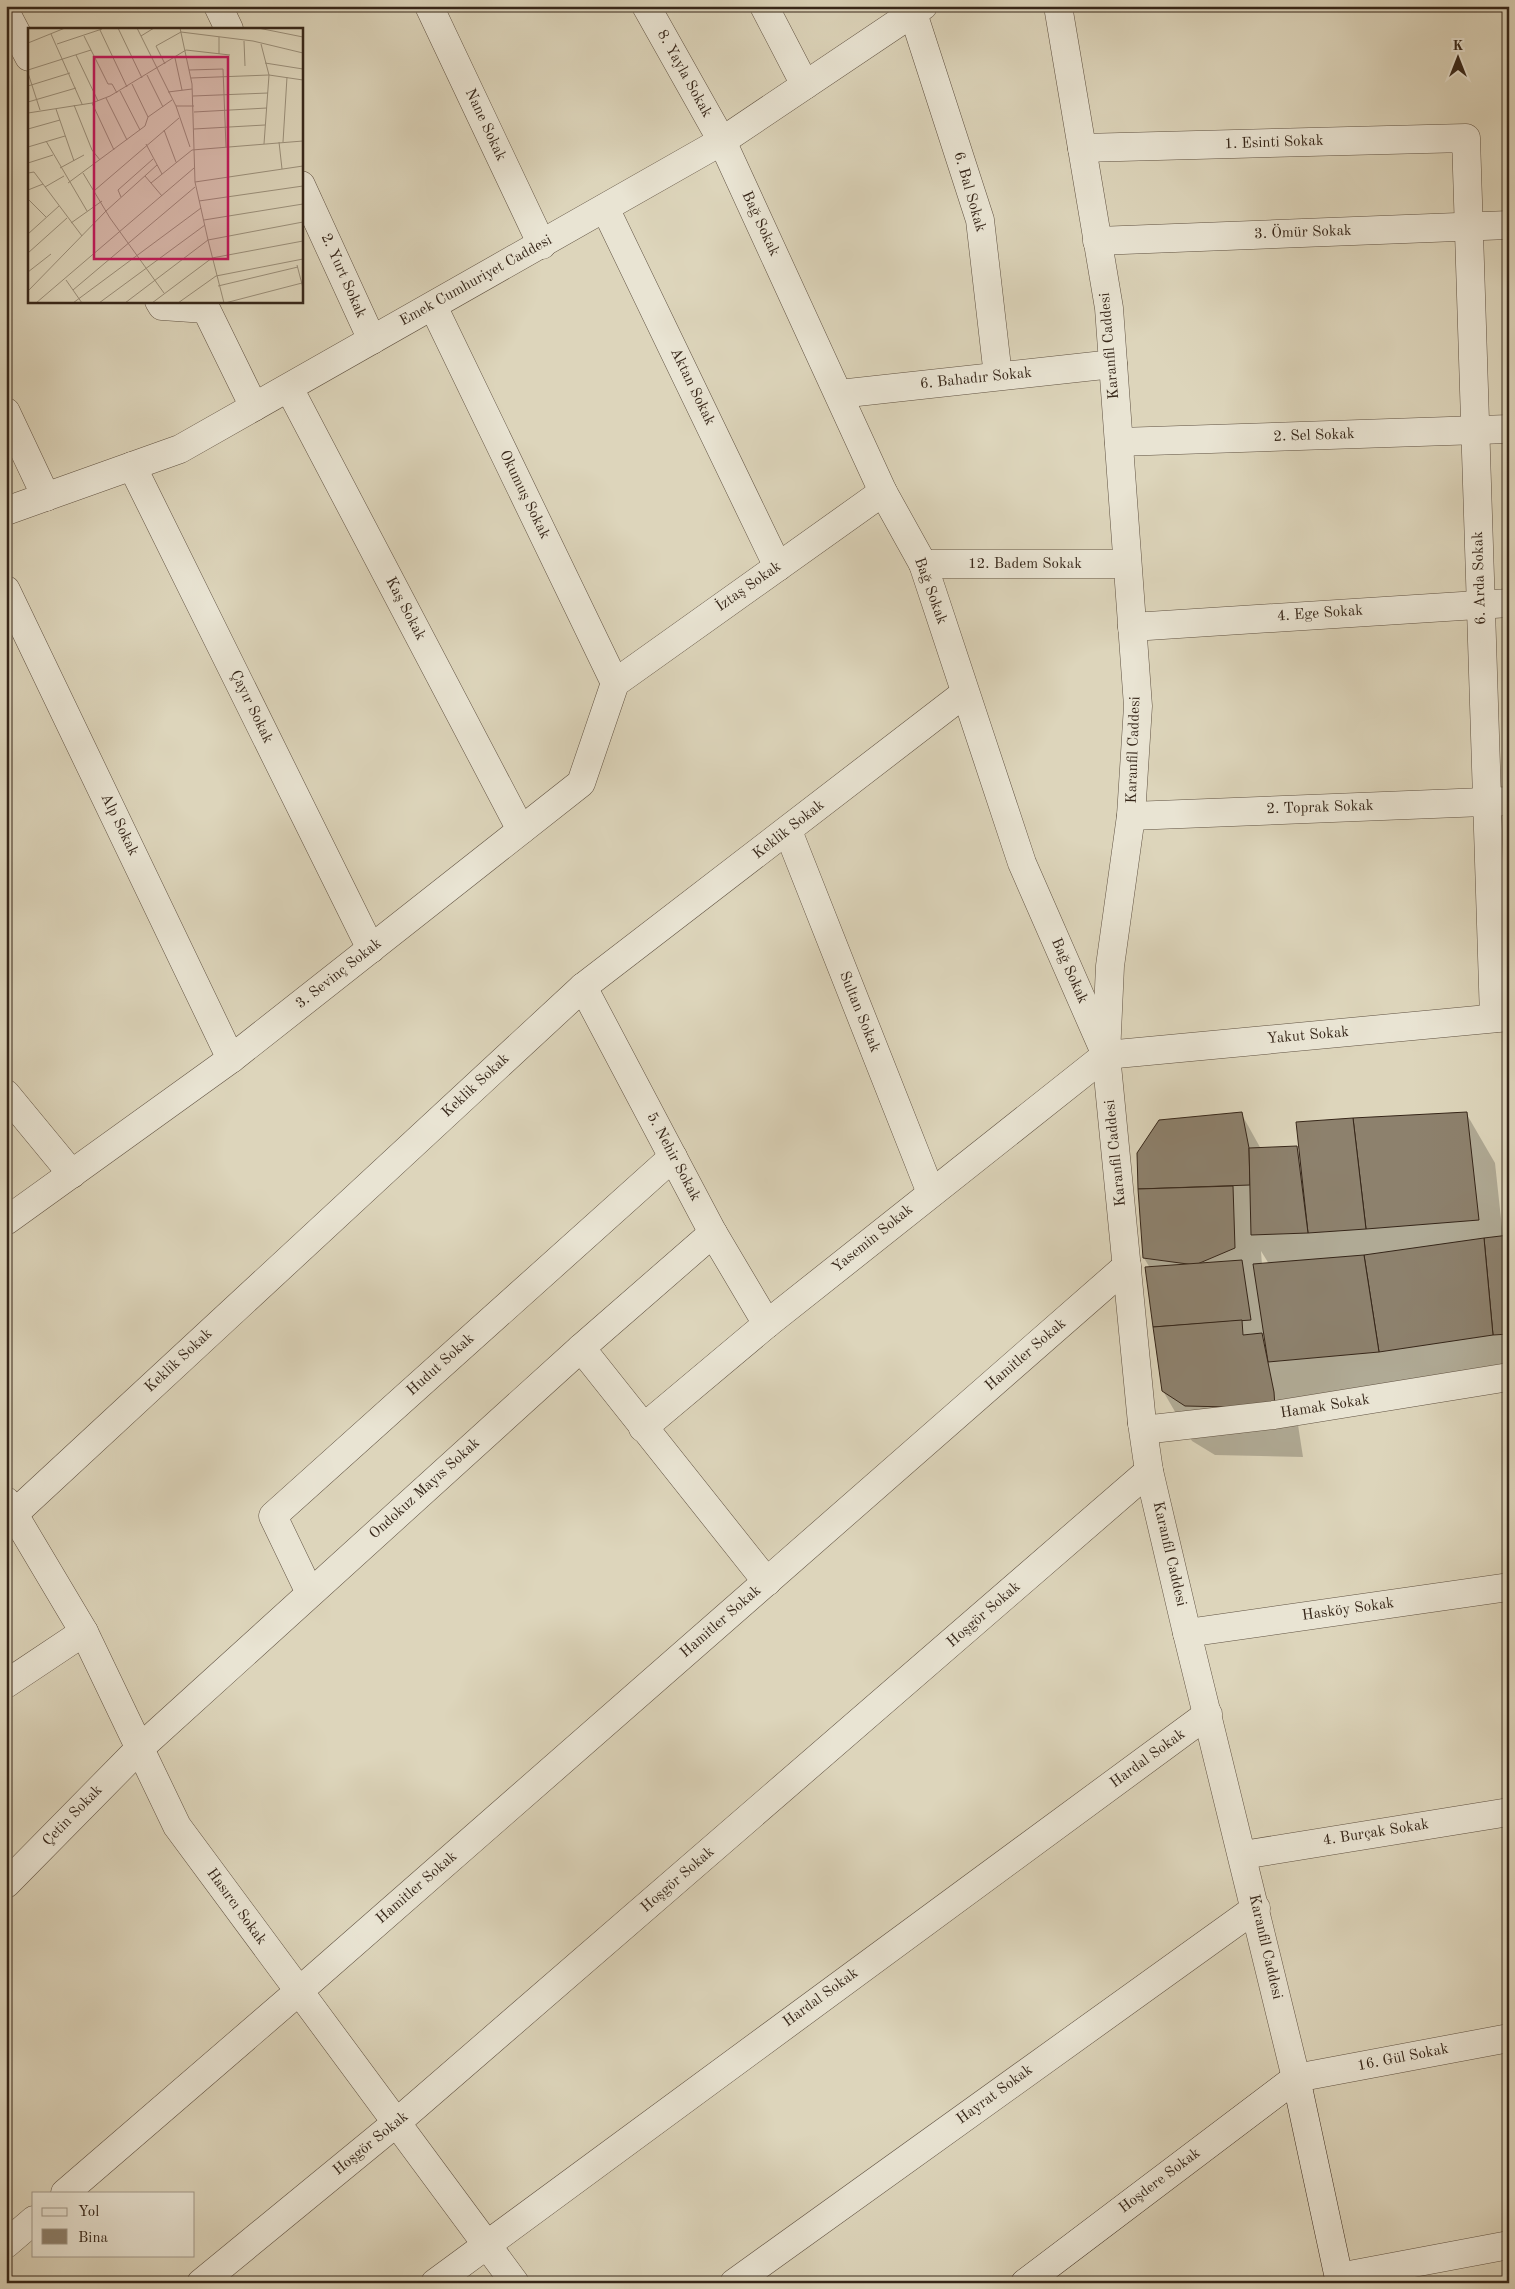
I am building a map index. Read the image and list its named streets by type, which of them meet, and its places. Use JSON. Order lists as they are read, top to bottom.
{
  "streets": {
    "street": [
      "8. Yayla Sokak",
      "Nane Sokak",
      "1. Esinti Sokak",
      "6. Bal Sokak",
      "Bağ Sokak",
      "3. Ömür Sokak",
      "2. Yurt Sokak",
      "Emek Cumhuriyet Caddesi",
      "Karanfil Caddesi",
      "6. Bahadır Sokak",
      "Aktan Sokak",
      "2. Sel Sokak",
      "Okumuş Sokak",
      "12. Badem Sokak",
      "6. Arda Sokak",
      "İztaş Sokak",
      "Kaş Sokak",
      "4. Ege Sokak",
      "Çayır Sokak",
      "2. Toprak Sokak",
      "Alp Sokak",
      "Keklik Sokak",
      "3. Sevinç Sokak",
      "Sultan Sokak",
      "Yakut Sokak",
      "5. Nehir Sokak",
      "Yasemin Sokak",
      "Hamitler Sokak",
      "Hudut Sokak",
      "Hamak Sokak",
      "Ondokuz Mayıs Sokak",
      "Hasköy Sokak",
      "Hoşgör Sokak",
      "Hardal Sokak",
      "Çetin Sokak",
      "4. Burçak Sokak",
      "Hasırcı Sokak",
      "16. Gül Sokak",
      "Hayrat Sokak",
      "Hoşdere Sokak"
    ]
  },
  "crossings": [
    ["8. Yayla Sokak", "Bağ Sokak"],
    ["8. Yayla Sokak", "Emek Cumhuriyet Caddesi"],
    ["Nane Sokak", "Emek Cumhuriyet Caddesi"],
    ["1. Esinti Sokak", "Karanfil Caddesi"],
    ["1. Esinti Sokak", "6. Arda Sokak"],
    ["6. Bal Sokak", "Emek Cumhuriyet Caddesi"],
    ["6. Bal Sokak", "6. Bahadır Sokak"],
    ["Bağ Sokak", "Emek Cumhuriyet Caddesi"],
    ["Bağ Sokak", "Karanfil Caddesi"],
    ["Bağ Sokak", "6. Bahadır Sokak"],
    ["Bağ Sokak", "12. Badem Sokak"],
    ["Bağ Sokak", "İztaş Sokak"],
    ["Bağ Sokak", "Keklik Sokak"],
    ["Bağ Sokak", "Yakut Sokak"],
    ["Bağ Sokak", "Yasemin Sokak"],
    ["3. Ömür Sokak", "Karanfil Caddesi"],
    ["3. Ömür Sokak", "6. Arda Sokak"],
    ["2. Yurt Sokak", "Emek Cumhuriyet Caddesi"],
    ["Emek Cumhuriyet Caddesi", "Aktan Sokak"],
    ["Emek Cumhuriyet Caddesi", "Okumuş Sokak"],
    ["Emek Cumhuriyet Caddesi", "Kaş Sokak"],
    ["Emek Cumhuriyet Caddesi", "Çayır Sokak"],
    ["Karanfil Caddesi", "6. Bahadır Sokak"],
    ["Karanfil Caddesi", "2. Sel Sokak"],
    ["Karanfil Caddesi", "12. Badem Sokak"],
    ["Karanfil Caddesi", "4. Ege Sokak"],
    ["Karanfil Caddesi", "2. Toprak Sokak"],
    ["Karanfil Caddesi", "Yakut Sokak"],
    ["Karanfil Caddesi", "Yasemin Sokak"],
    ["Karanfil Caddesi", "Hamitler Sokak"],
    ["Karanfil Caddesi", "Hamak Sokak"],
    ["Karanfil Caddesi", "Hasköy Sokak"],
    ["Karanfil Caddesi", "Hoşgör Sokak"],
    ["Karanfil Caddesi", "Hardal Sokak"],
    ["Karanfil Caddesi", "4. Burçak Sokak"],
    ["Karanfil Caddesi", "16. Gül Sokak"],
    ["Karanfil Caddesi", "Hayrat Sokak"],
    ["Karanfil Caddesi", "Hoşdere Sokak"],
    ["Aktan Sokak", "İztaş Sokak"],
    ["2. Sel Sokak", "6. Arda Sokak"],
    ["Okumuş Sokak", "İztaş Sokak"],
    ["Okumuş Sokak", "3. Sevinç Sokak"],
    ["6. Arda Sokak", "4. Ege Sokak"],
    ["6. Arda Sokak", "2. Toprak Sokak"],
    ["6. Arda Sokak", "Yakut Sokak"],
    ["İztaş Sokak", "3. Sevinç Sokak"],
    ["Kaş Sokak", "3. Sevinç Sokak"],
    ["Çayır Sokak", "3. Sevinç Sokak"],
    ["Alp Sokak", "3. Sevinç Sokak"],
    ["Keklik Sokak", "Sultan Sokak"],
    ["Keklik Sokak", "5. Nehir Sokak"],
    ["Keklik Sokak", "Hasırcı Sokak"],
    ["Sultan Sokak", "Yasemin Sokak"],
    ["Yakut Sokak", "Yasemin Sokak"],
    ["5. Nehir Sokak", "Yasemin Sokak"],
    ["5. Nehir Sokak", "Hudut Sokak"],
    ["5. Nehir Sokak", "Ondokuz Mayıs Sokak"],
    ["Yasemin Sokak", "Hamitler Sokak"],
    ["Hamitler Sokak", "Ondokuz Mayıs Sokak"],
    ["Hamitler Sokak", "Hasırcı Sokak"],
    ["Hudut Sokak", "Ondokuz Mayıs Sokak"],
    ["Ondokuz Mayıs Sokak", "Çetin Sokak"],
    ["Ondokuz Mayıs Sokak", "Hasırcı Sokak"],
    ["Hoşgör Sokak", "Hasırcı Sokak"],
    ["Hardal Sokak", "Hasırcı Sokak"],
    ["Çetin Sokak", "Hasırcı Sokak"],
    ["16. Gül Sokak", "Hoşdere Sokak"]
  ],
  "legend": ["Yol", "Bina"],
  "north": "top"
}
